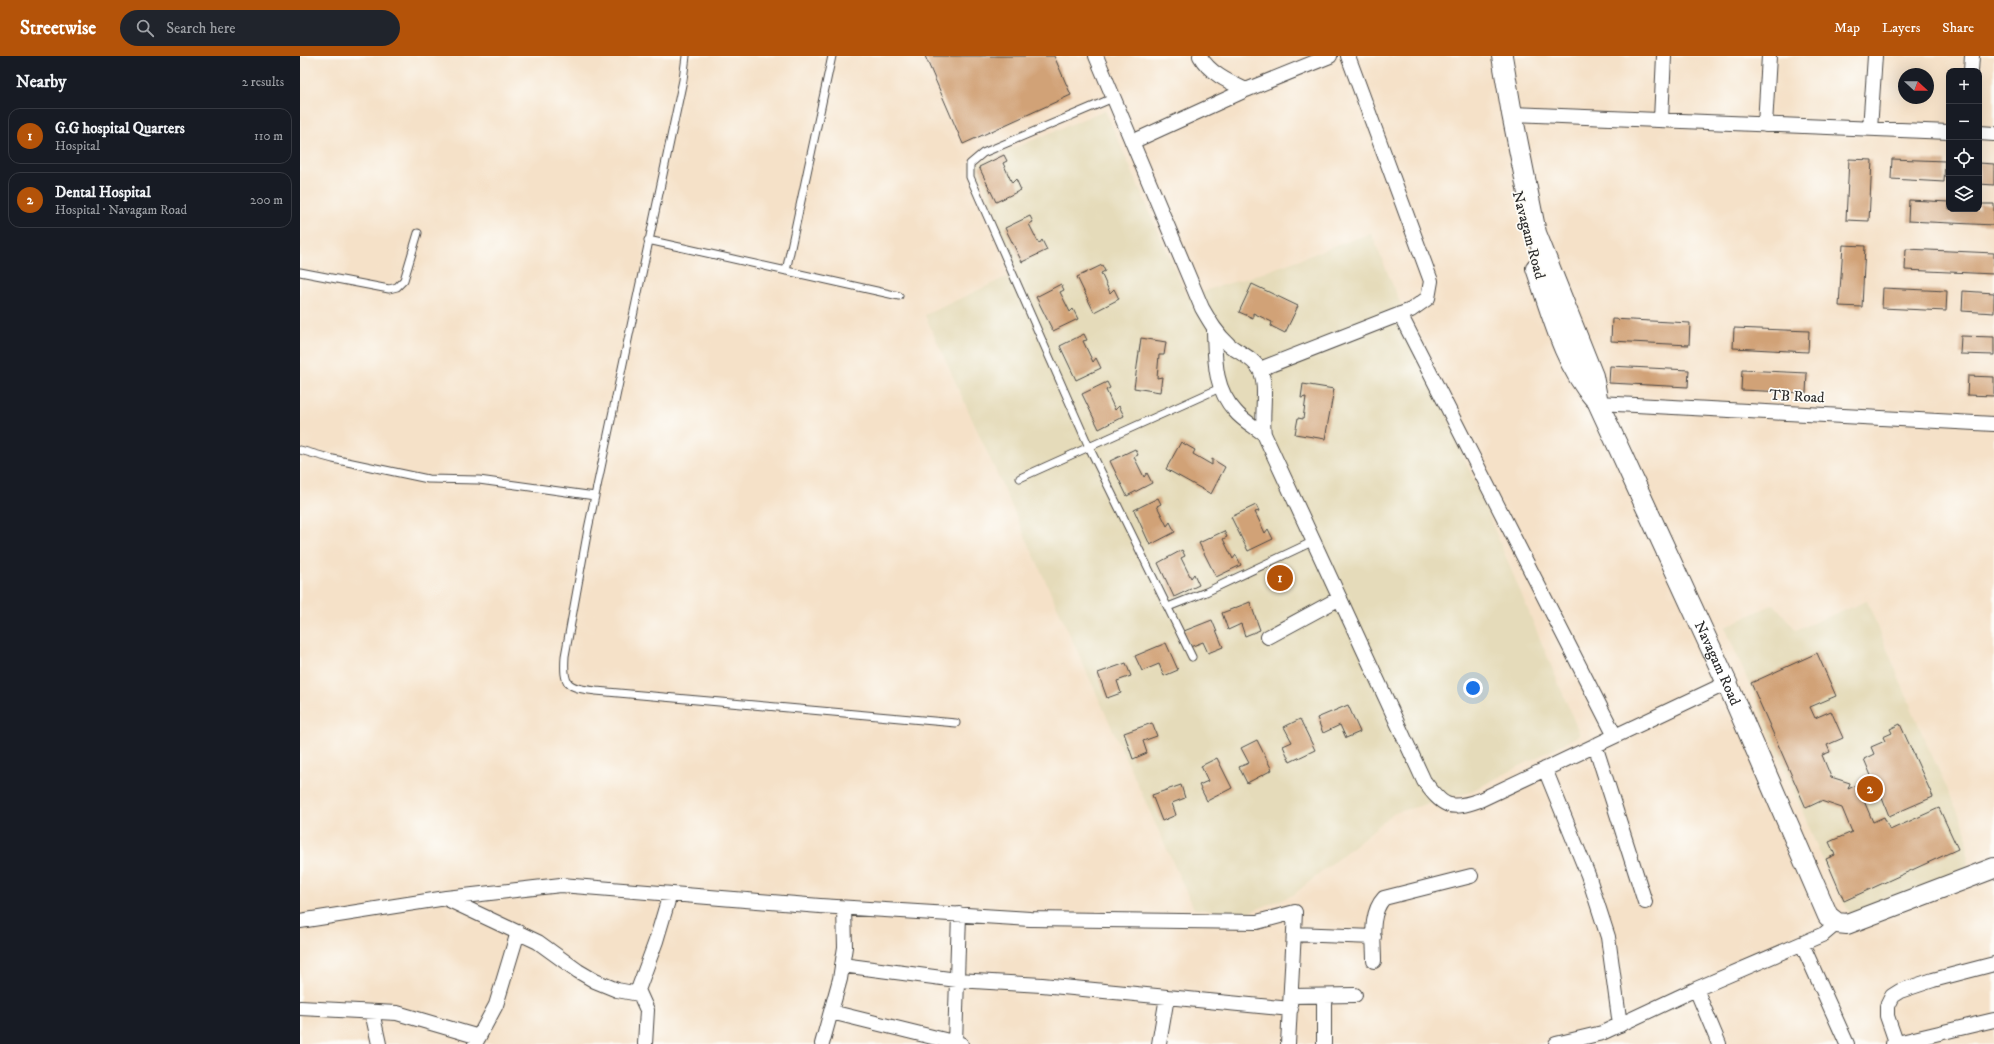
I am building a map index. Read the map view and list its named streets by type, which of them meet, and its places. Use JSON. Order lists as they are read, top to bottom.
{
  "streets": {
    "street": ["Navagam Road", "TB Road"]
  },
  "crossings": [
    ["Navagam Road", "TB Road"]
  ],
  "north": "right",
  "page": {
    "header": "Streetwise",
    "search": "Search here",
    "nav": ["Map", "Layers", "Share"],
    "heading": ["Nearby", "2 results"],
    "map_buttons": ["+", "−"],
    "list": [
      {
        "mark": "1",
        "name": "G.G hospital Quarters",
        "note": "Hospital",
        "value": "110 m"
      },
      {
        "mark": "2",
        "name": "Dental Hospital",
        "note": "Hospital · Navagam Road",
        "value": "200 m"
      }
    ],
    "pins": ["1", "2"]
  }
}
